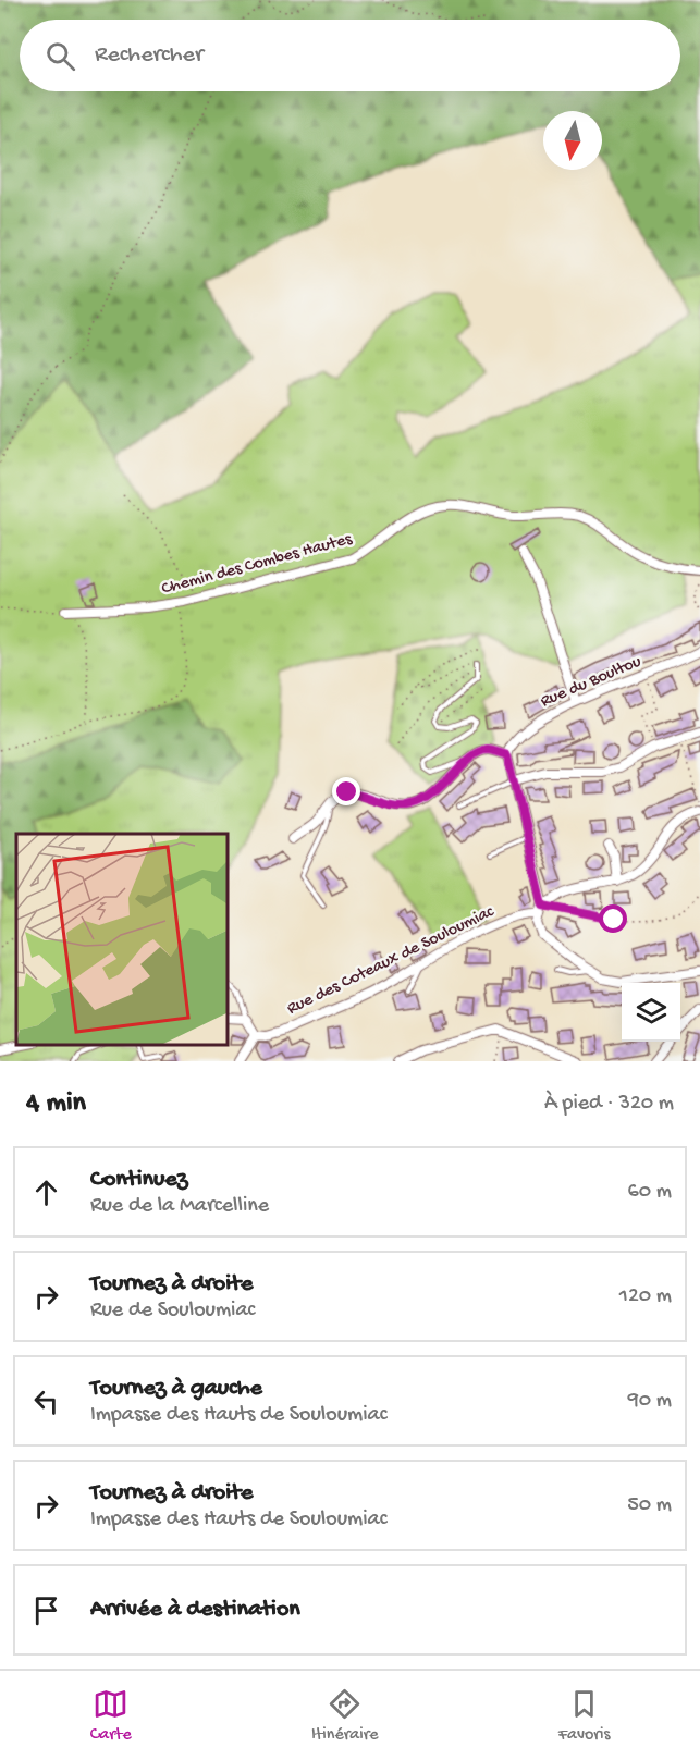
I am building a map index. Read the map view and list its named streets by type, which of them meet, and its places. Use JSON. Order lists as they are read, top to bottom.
{
  "streets": {
    "street": ["Chemin des Combes Hautes", "Rue du Boultou", "Rue des Coteaux de Souloumiac"]
  },
  "north": "bottom",
  "page": {
    "search": "Rechercher",
    "heading": ["4 min", "À pied · 320 m"],
    "list": [
      ["Continuez", "Rue de la Marcelline", "60 m"],
      ["Tournez à droite", "Rue de Souloumiac", "120 m"],
      ["Tournez à gauche", "Impasse des Hauts de Souloumiac", "90 m"],
      ["Tournez à droite", "Impasse des Hauts de Souloumiac", "50 m"],
      "Arrivée à destination"
    ],
    "nav": ["Carte", "Itinéraire", "Favoris"]
  }
}
